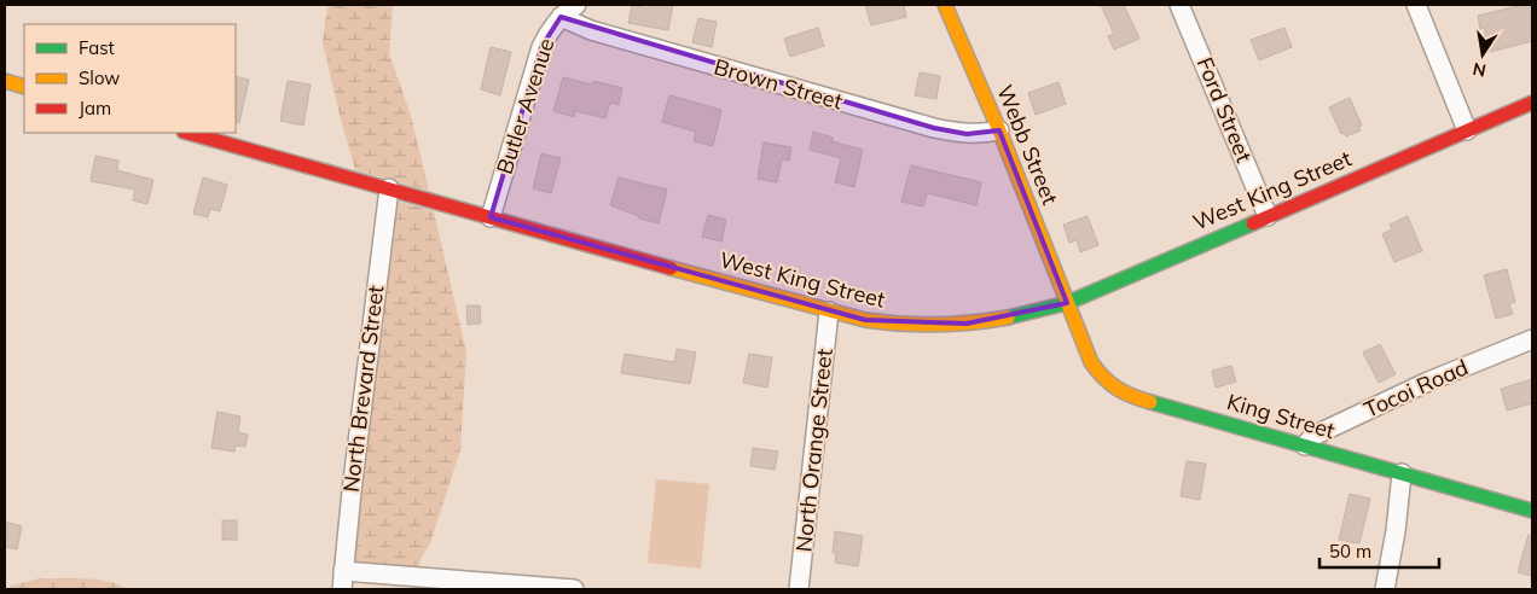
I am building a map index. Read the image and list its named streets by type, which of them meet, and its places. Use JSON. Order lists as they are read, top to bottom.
{
  "streets": {
    "main road": ["Webb Street", "West King Street", "King Street"],
    "street": [
      "Brown Street",
      "Butler Avenue",
      "Ford Street",
      "North Brevard Street",
      "Tocoi Road",
      "North Orange Street"
    ]
  },
  "crossings": [
    ["Brown Street", "Butler Avenue"],
    ["Brown Street", "Webb Street"],
    ["Butler Avenue", "West King Street"],
    ["Ford Street", "West King Street"],
    ["Webb Street", "West King Street"],
    ["Webb Street", "King Street"],
    ["West King Street", "North Brevard Street"],
    ["West King Street", "King Street"],
    ["West King Street", "North Orange Street"],
    ["Tocoi Road", "King Street"]
  ],
  "legend": ["Fast", "Slow", "Jam"],
  "scale_bar": "50 m",
  "north": "bottom"
}
